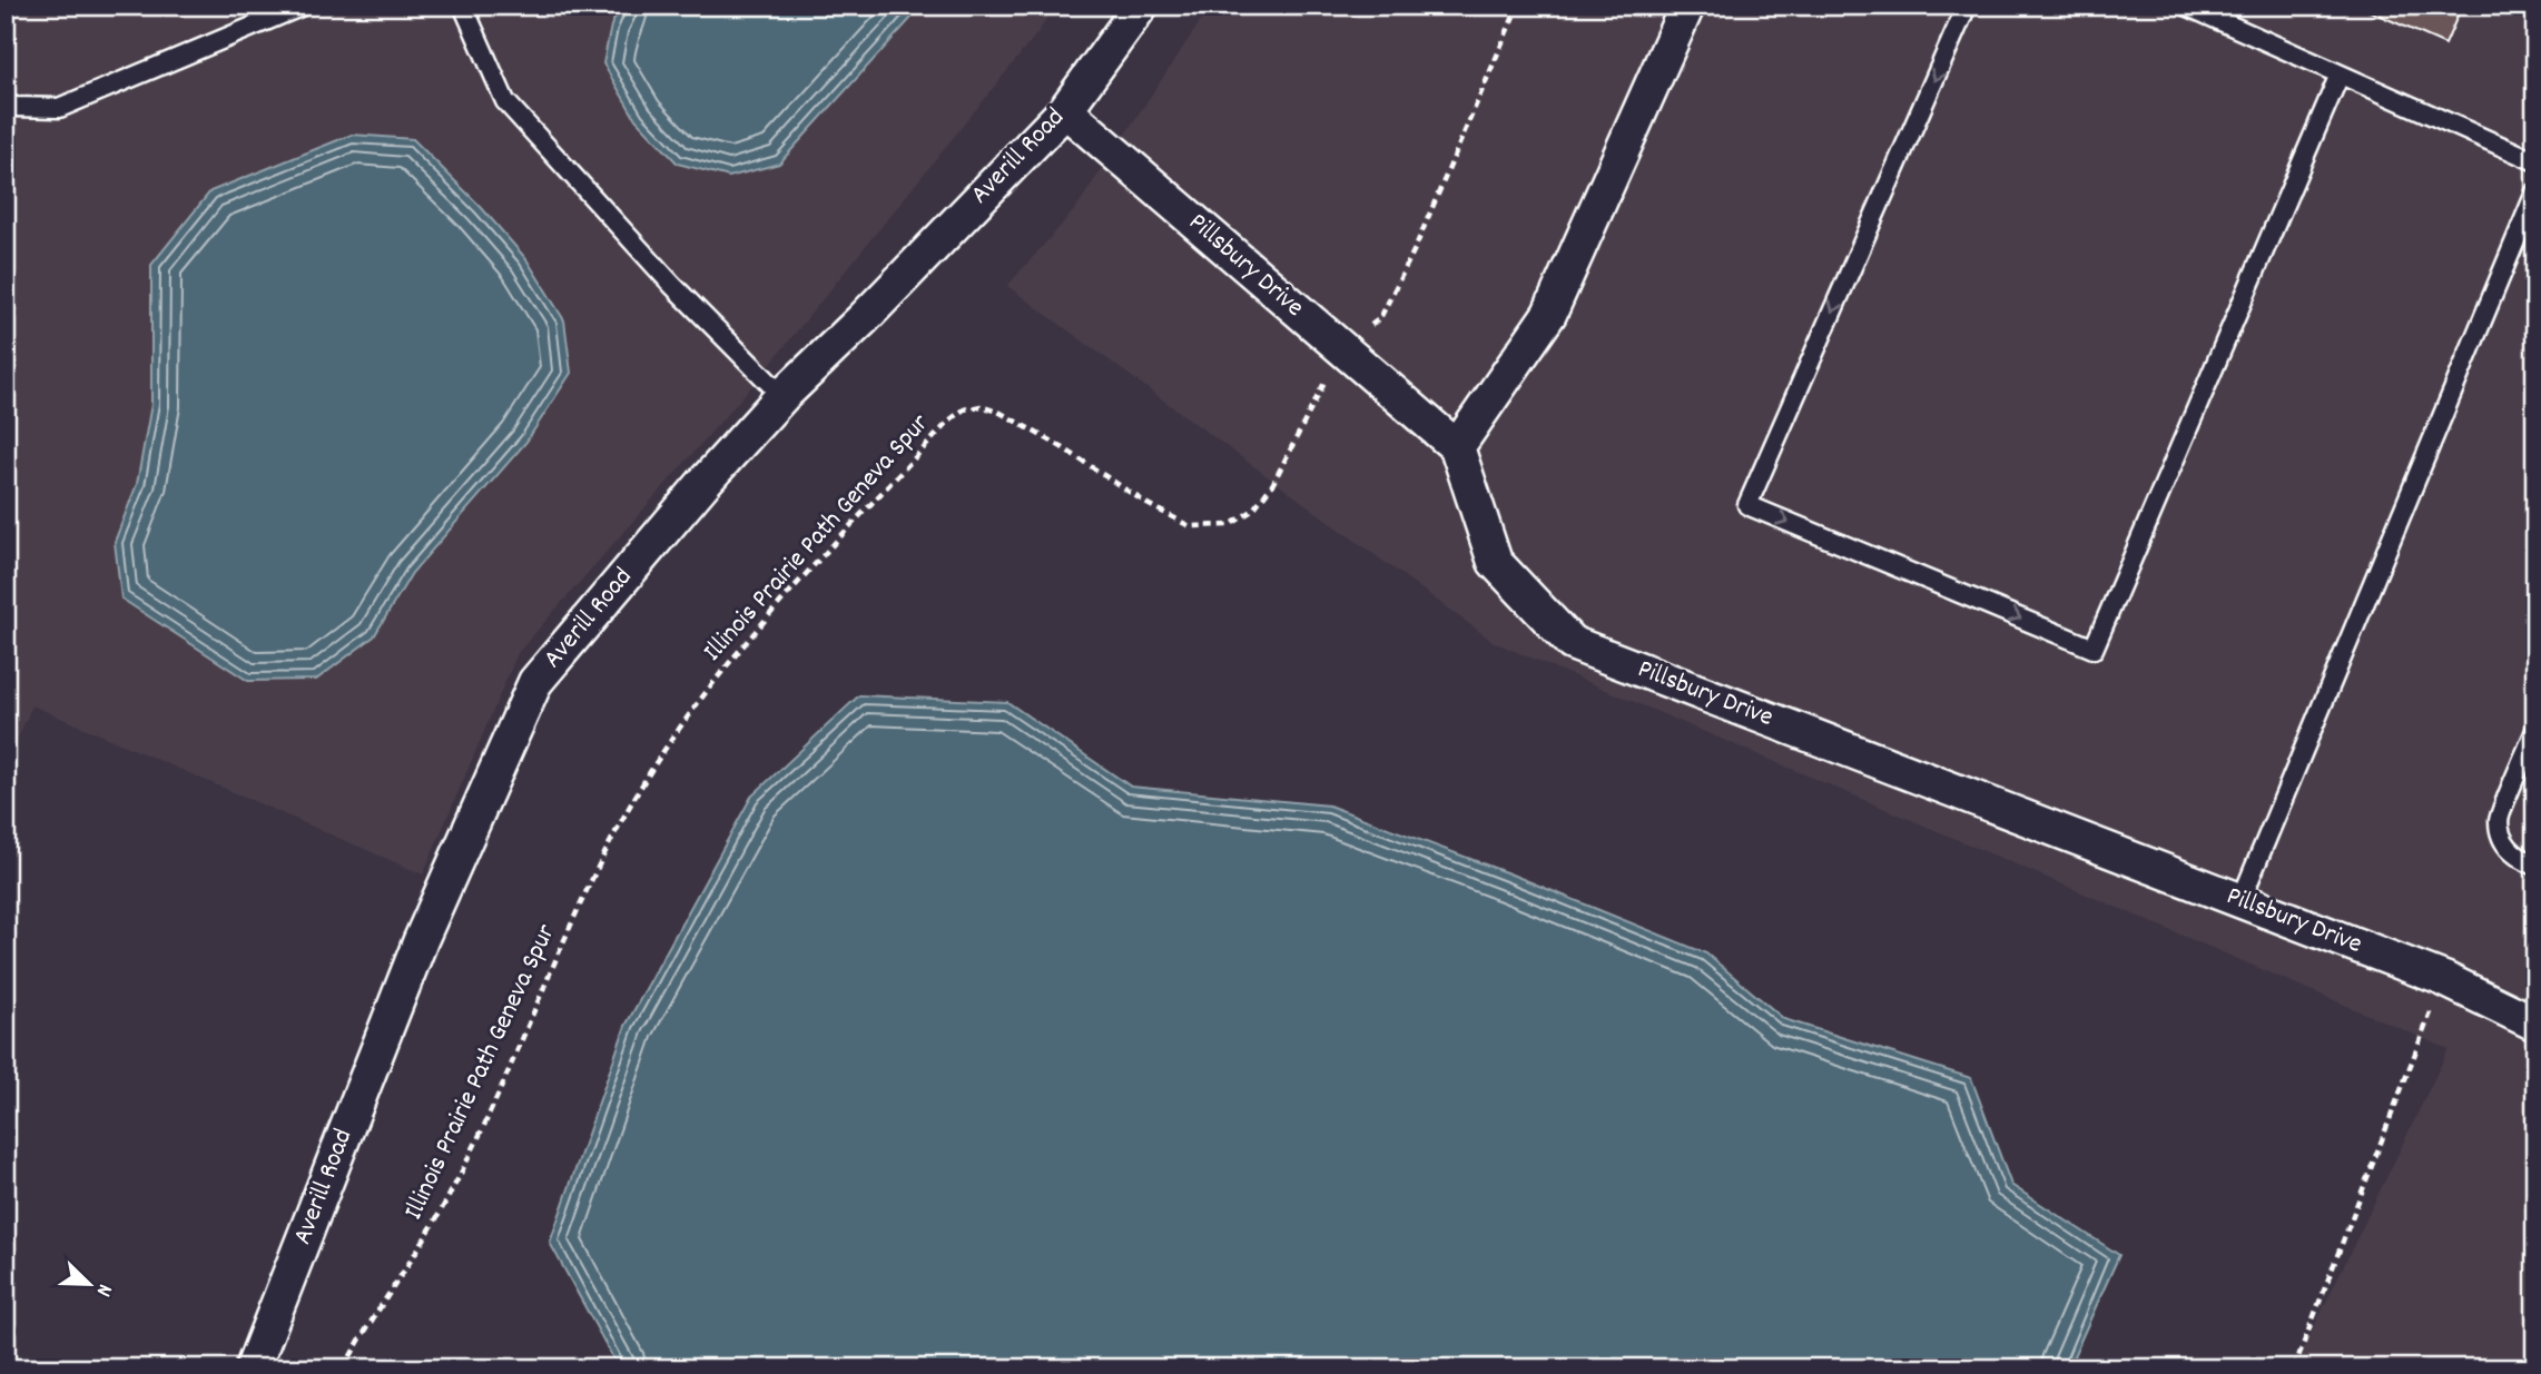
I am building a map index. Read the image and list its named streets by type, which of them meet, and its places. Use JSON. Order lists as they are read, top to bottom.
{
  "streets": {
    "street": ["Averill Road", "Pillsbury Drive"],
    "path": ["Illinois Prairie Path Geneva Spur"]
  },
  "crossings": [
    ["Averill Road", "Pillsbury Drive"],
    ["Pillsbury Drive", "Illinois Prairie Path Geneva Spur"]
  ],
  "north": "bottom right"
}
